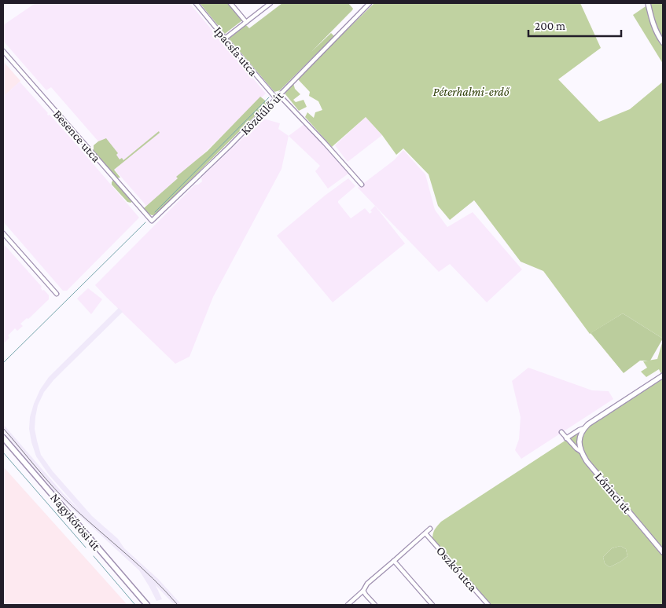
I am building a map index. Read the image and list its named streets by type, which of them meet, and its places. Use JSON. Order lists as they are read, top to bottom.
{
  "streets": {
    "main road": ["Nagykőrösi út"],
    "street": [
      "Ipacsfa utca",
      "Közdűlő út",
      "Besence utca",
      "Lőrinci út",
      "Oszkó utca"
    ]
  },
  "crossings": [
    ["Ipacsfa utca", "Közdűlő út"],
    ["Közdűlő út", "Besence utca"]
  ],
  "parks": ["Péterhalmi-erdő"],
  "scale_bar": "200 m"
}
